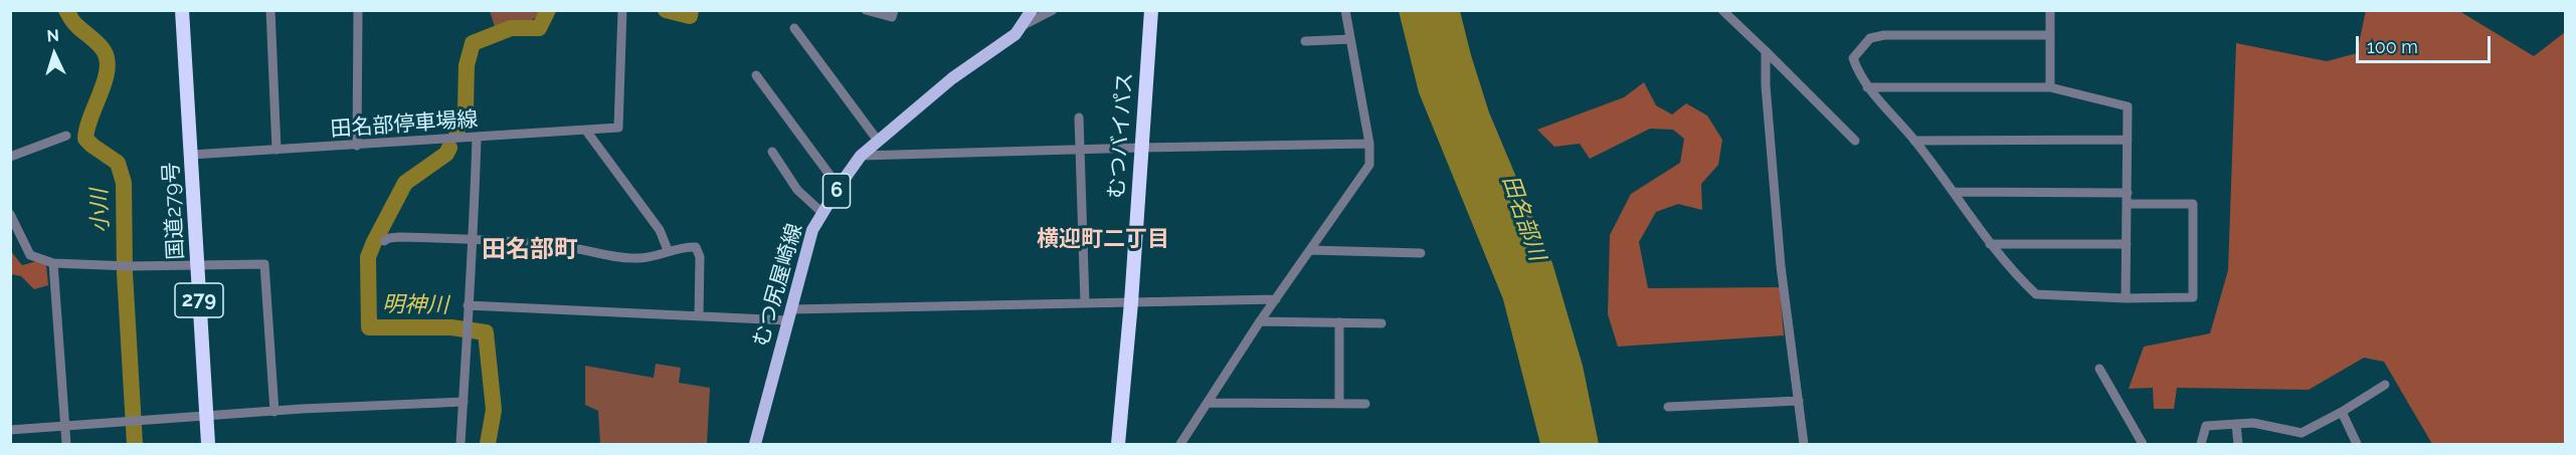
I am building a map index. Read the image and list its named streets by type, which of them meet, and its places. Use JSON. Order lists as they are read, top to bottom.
{
  "streets": {
    "highway": ["むつバイパス", "国道279号", "279"],
    "main road": ["6", "むつ尻屋崎線"],
    "street": ["田名部停車場線"]
  },
  "crossings": [
    ["田名部停車場線", "国道279号"]
  ],
  "districts": ["横迎町二丁目", "田名部町"],
  "water": ["小川", "田名部川", "明神川"],
  "scale_bar": "100 m",
  "north": "top"
}
